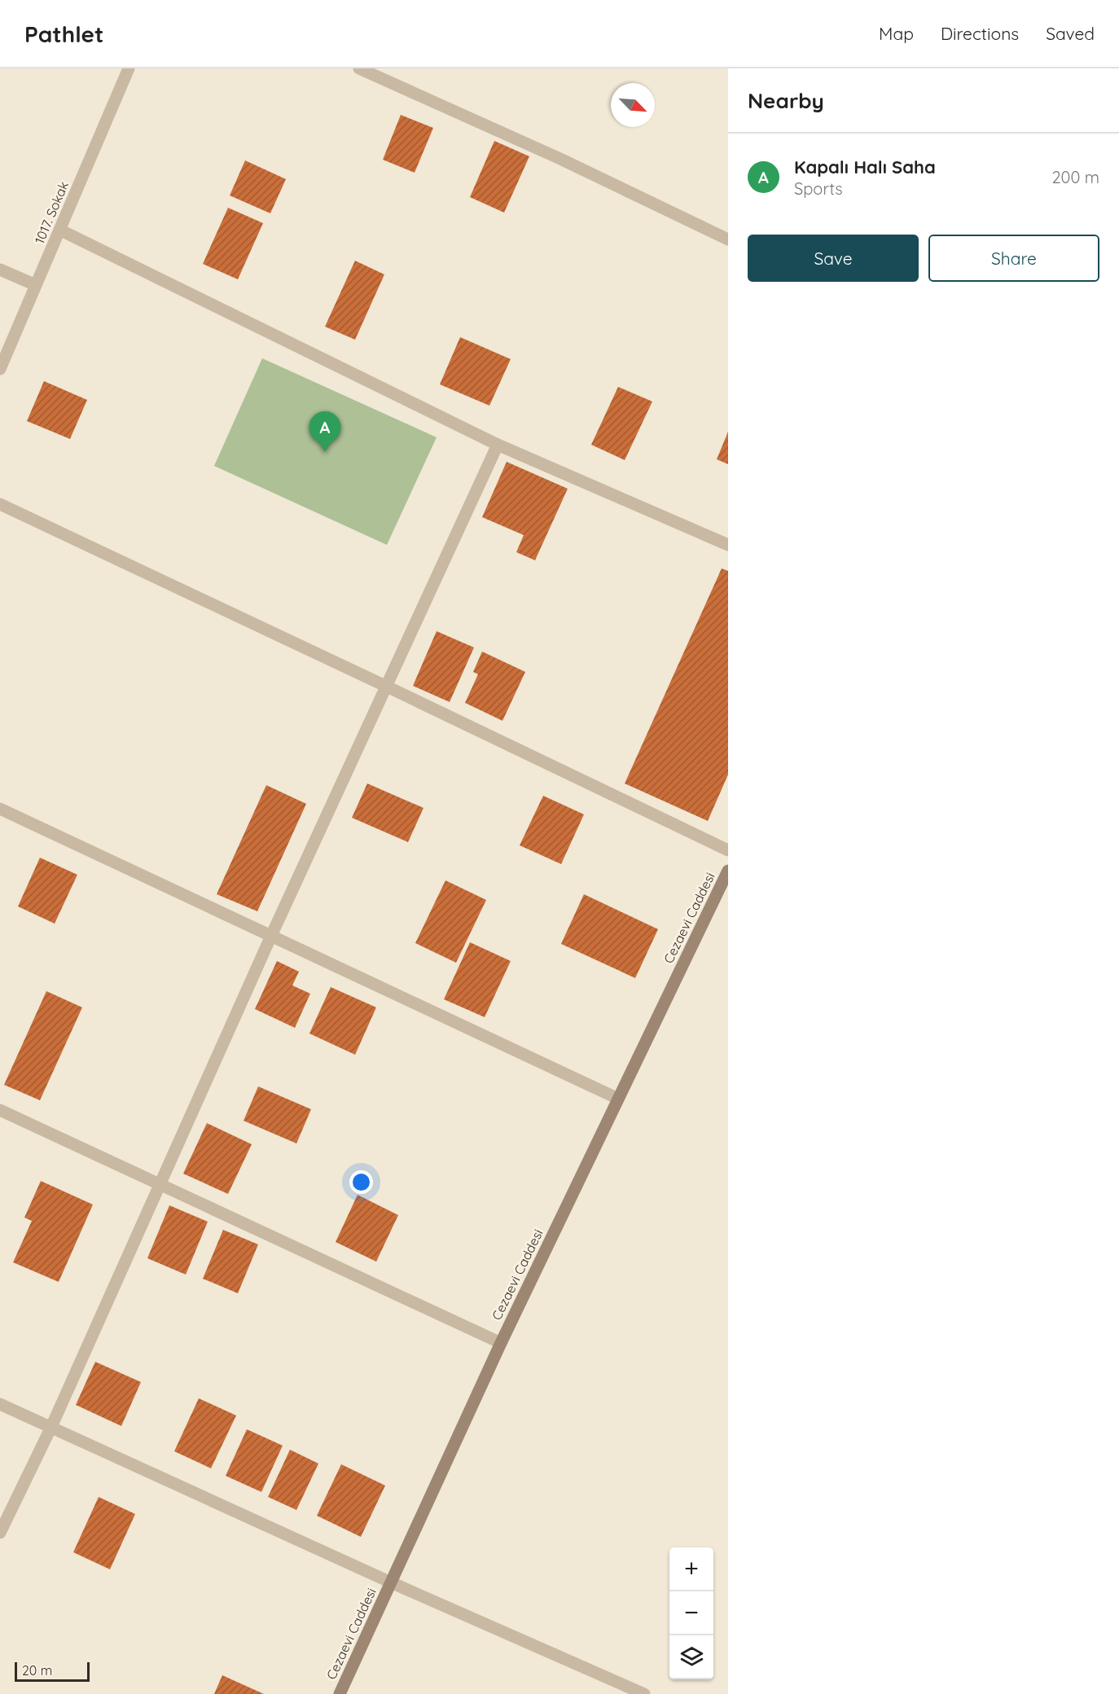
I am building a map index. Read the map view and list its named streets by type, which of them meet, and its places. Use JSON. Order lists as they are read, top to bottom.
{
  "streets": {
    "street": ["1017. Sokak", "Cezaevi Caddesi"]
  },
  "scale_bar": "20 m",
  "north": "bottom right",
  "page": {
    "header": "Pathlet",
    "nav": ["Map", "Directions", "Saved"],
    "heading": "Nearby",
    "list": [
      {
        "mark": "A",
        "name": "Kapalı Halı Saha",
        "note": "Sports",
        "value": "200 m"
      }
    ],
    "buttons": ["Save", "Share"],
    "pins": "A",
    "map_buttons": ["+", "−"],
    "scale": "20 m"
  }
}
